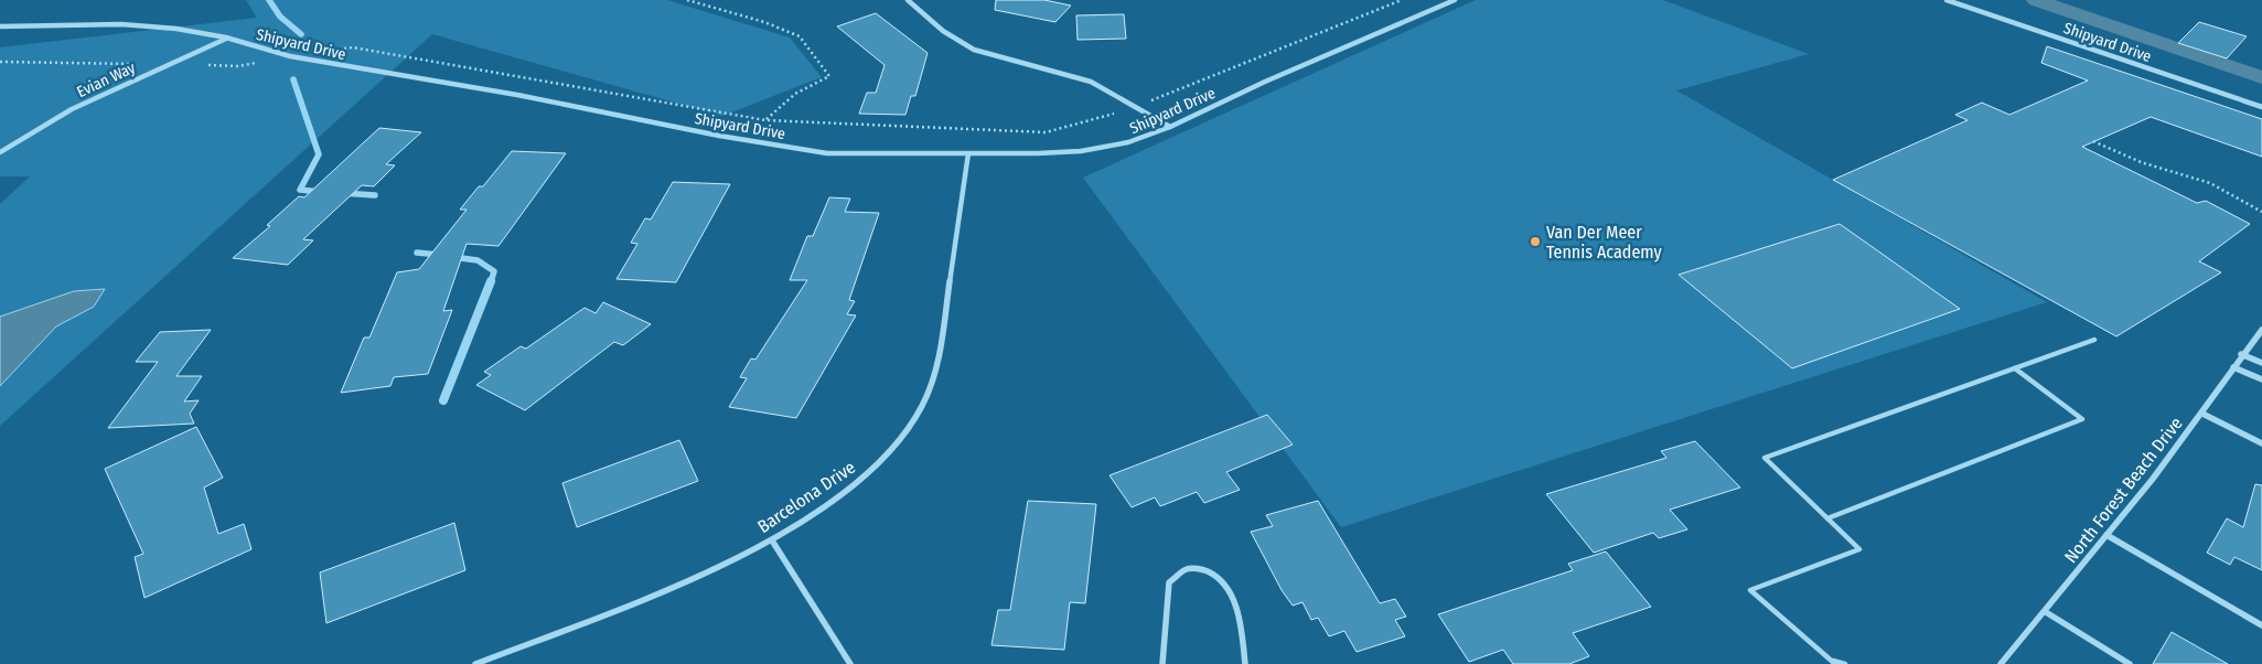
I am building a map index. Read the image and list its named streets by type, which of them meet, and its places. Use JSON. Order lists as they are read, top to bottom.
{
  "streets": {
    "street": [
      "Shipyard Drive",
      "Evian Way",
      "North Forest Beach Drive",
      "Barcelona Drive"
    ]
  },
  "crossings": [
    ["Shipyard Drive", "Evian Way"],
    ["Shipyard Drive", "Barcelona Drive"]
  ],
  "places": ["Van Der Meer Tennis Academy"]
}
